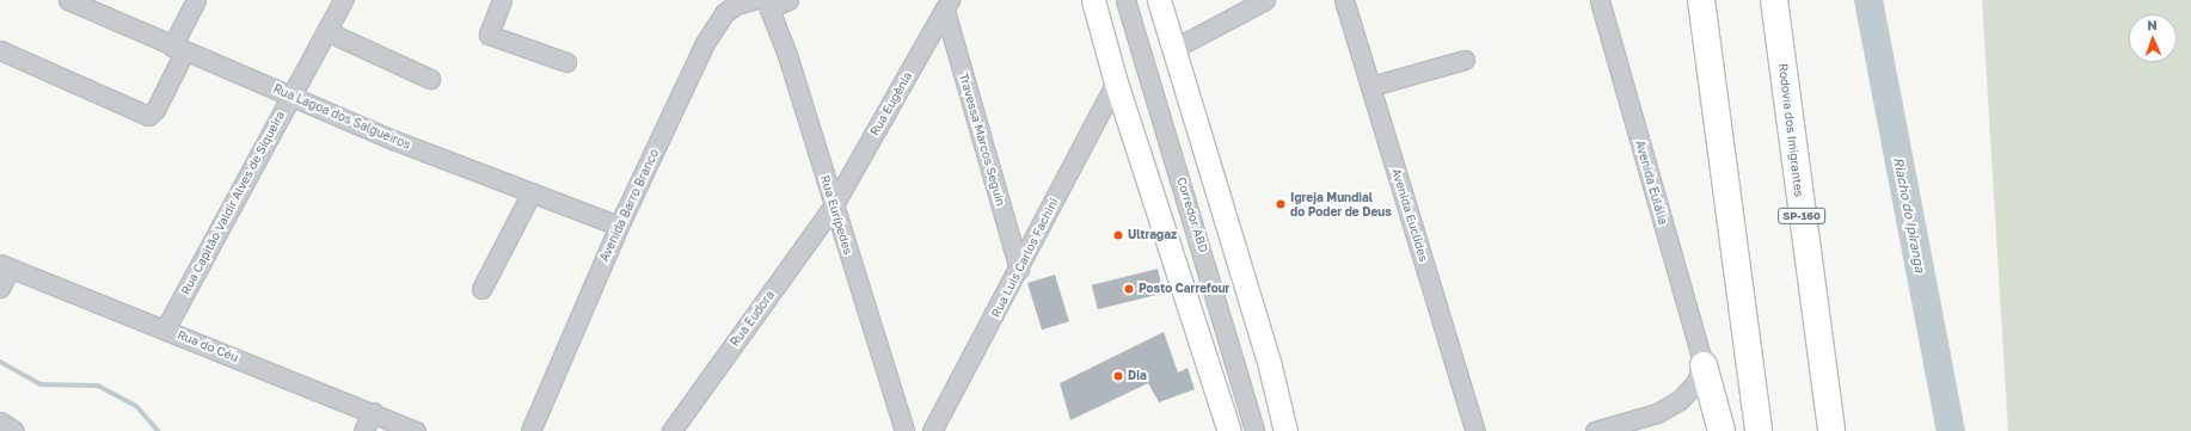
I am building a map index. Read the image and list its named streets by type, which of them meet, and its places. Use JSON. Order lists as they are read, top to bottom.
{
  "streets": {
    "highway": ["Rodovia dos Imigrantes", "SP-160"],
    "street": [
      "Rua Eugênia",
      "Rua Lagoa dos Salgueiros",
      "Travessa Marcos Seguin",
      "Avenida Eulália",
      "Rua Capitão Valdir Alves de Siqueira",
      "Avenida Barro Branco",
      "Rua Eurípedes",
      "Corredor ABD",
      "Avenida Euclides",
      "Rua Luis Carlos Fachini",
      "Rua Eudora",
      "Rua do Céu"
    ]
  },
  "crossings": [
    ["Rua Eugênia", "Travessa Marcos Seguin"],
    ["Rua Eugênia", "Rua Eurípedes"],
    ["Rua Eugênia", "Rua Eudora"],
    ["Rua Lagoa dos Salgueiros", "Rua Capitão Valdir Alves de Siqueira"],
    ["Rua Lagoa dos Salgueiros", "Avenida Barro Branco"],
    ["Travessa Marcos Seguin", "Rua Luis Carlos Fachini"],
    ["Rua Capitão Valdir Alves de Siqueira", "Rua do Céu"],
    ["Rua Eurípedes", "Rua Eudora"]
  ],
  "water": ["Riacho do Ipiranga"],
  "places": [
    "Igreja Mundial do Poder de Deus",
    "Ultragaz",
    "Posto Carrefour",
    "Dia"
  ],
  "north": "top"
}
